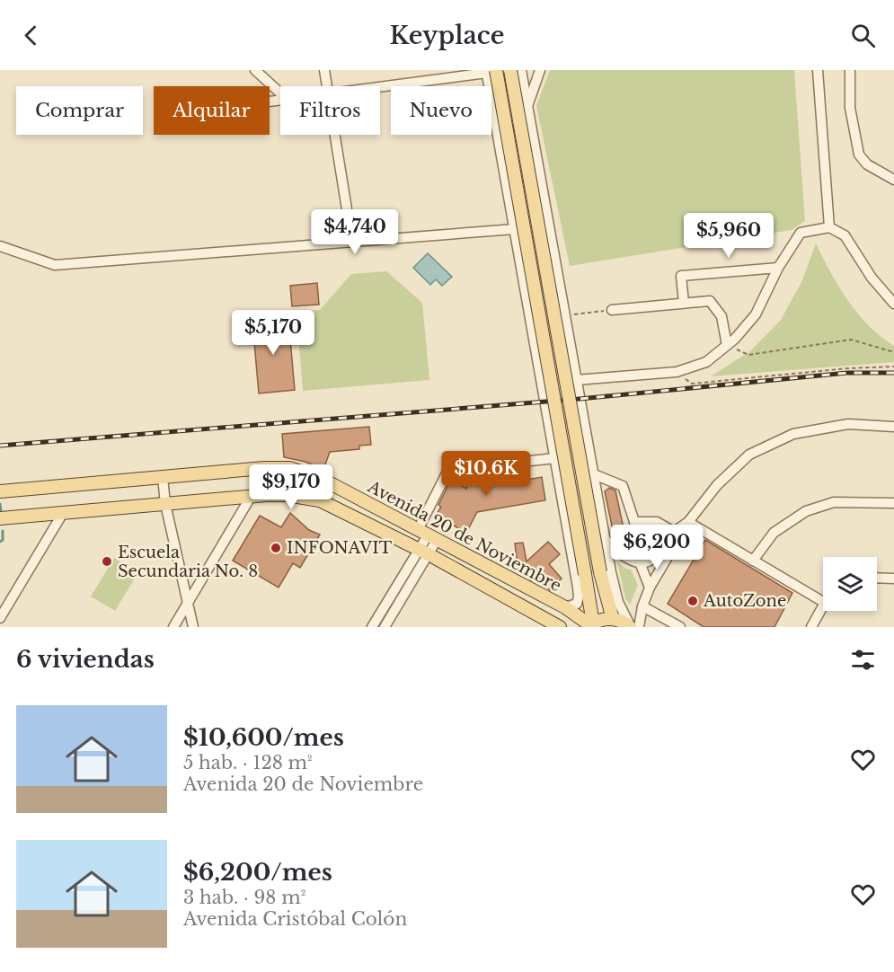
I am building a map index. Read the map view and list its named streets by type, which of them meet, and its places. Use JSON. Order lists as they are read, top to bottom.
{
  "streets": {
    "main road": ["Avenida 20 de Noviembre"]
  },
  "places": ["INFONAVIT", "Escuela Secundaria No. 8", "AutoZone"],
  "page": {
    "header": "Keyplace",
    "chip": [
      "Comprar",
      "Alquilar",
      "Filtros",
      "Nuevo"
    ],
    "price": [
      "$4,740",
      "$5,960",
      "$5,170",
      "$10.6K",
      "$9,170",
      "$6,200"
    ],
    "heading": "6 viviendas",
    "list": [
      {
        "name": "$10,600/mes",
        "note": "5 hab. · 128 m² · Avenida 20 de Noviembre"
      },
      {
        "name": "$6,200/mes",
        "note": "3 hab. · 98 m² · Avenida Cristóbal Colón"
      }
    ]
  }
}
